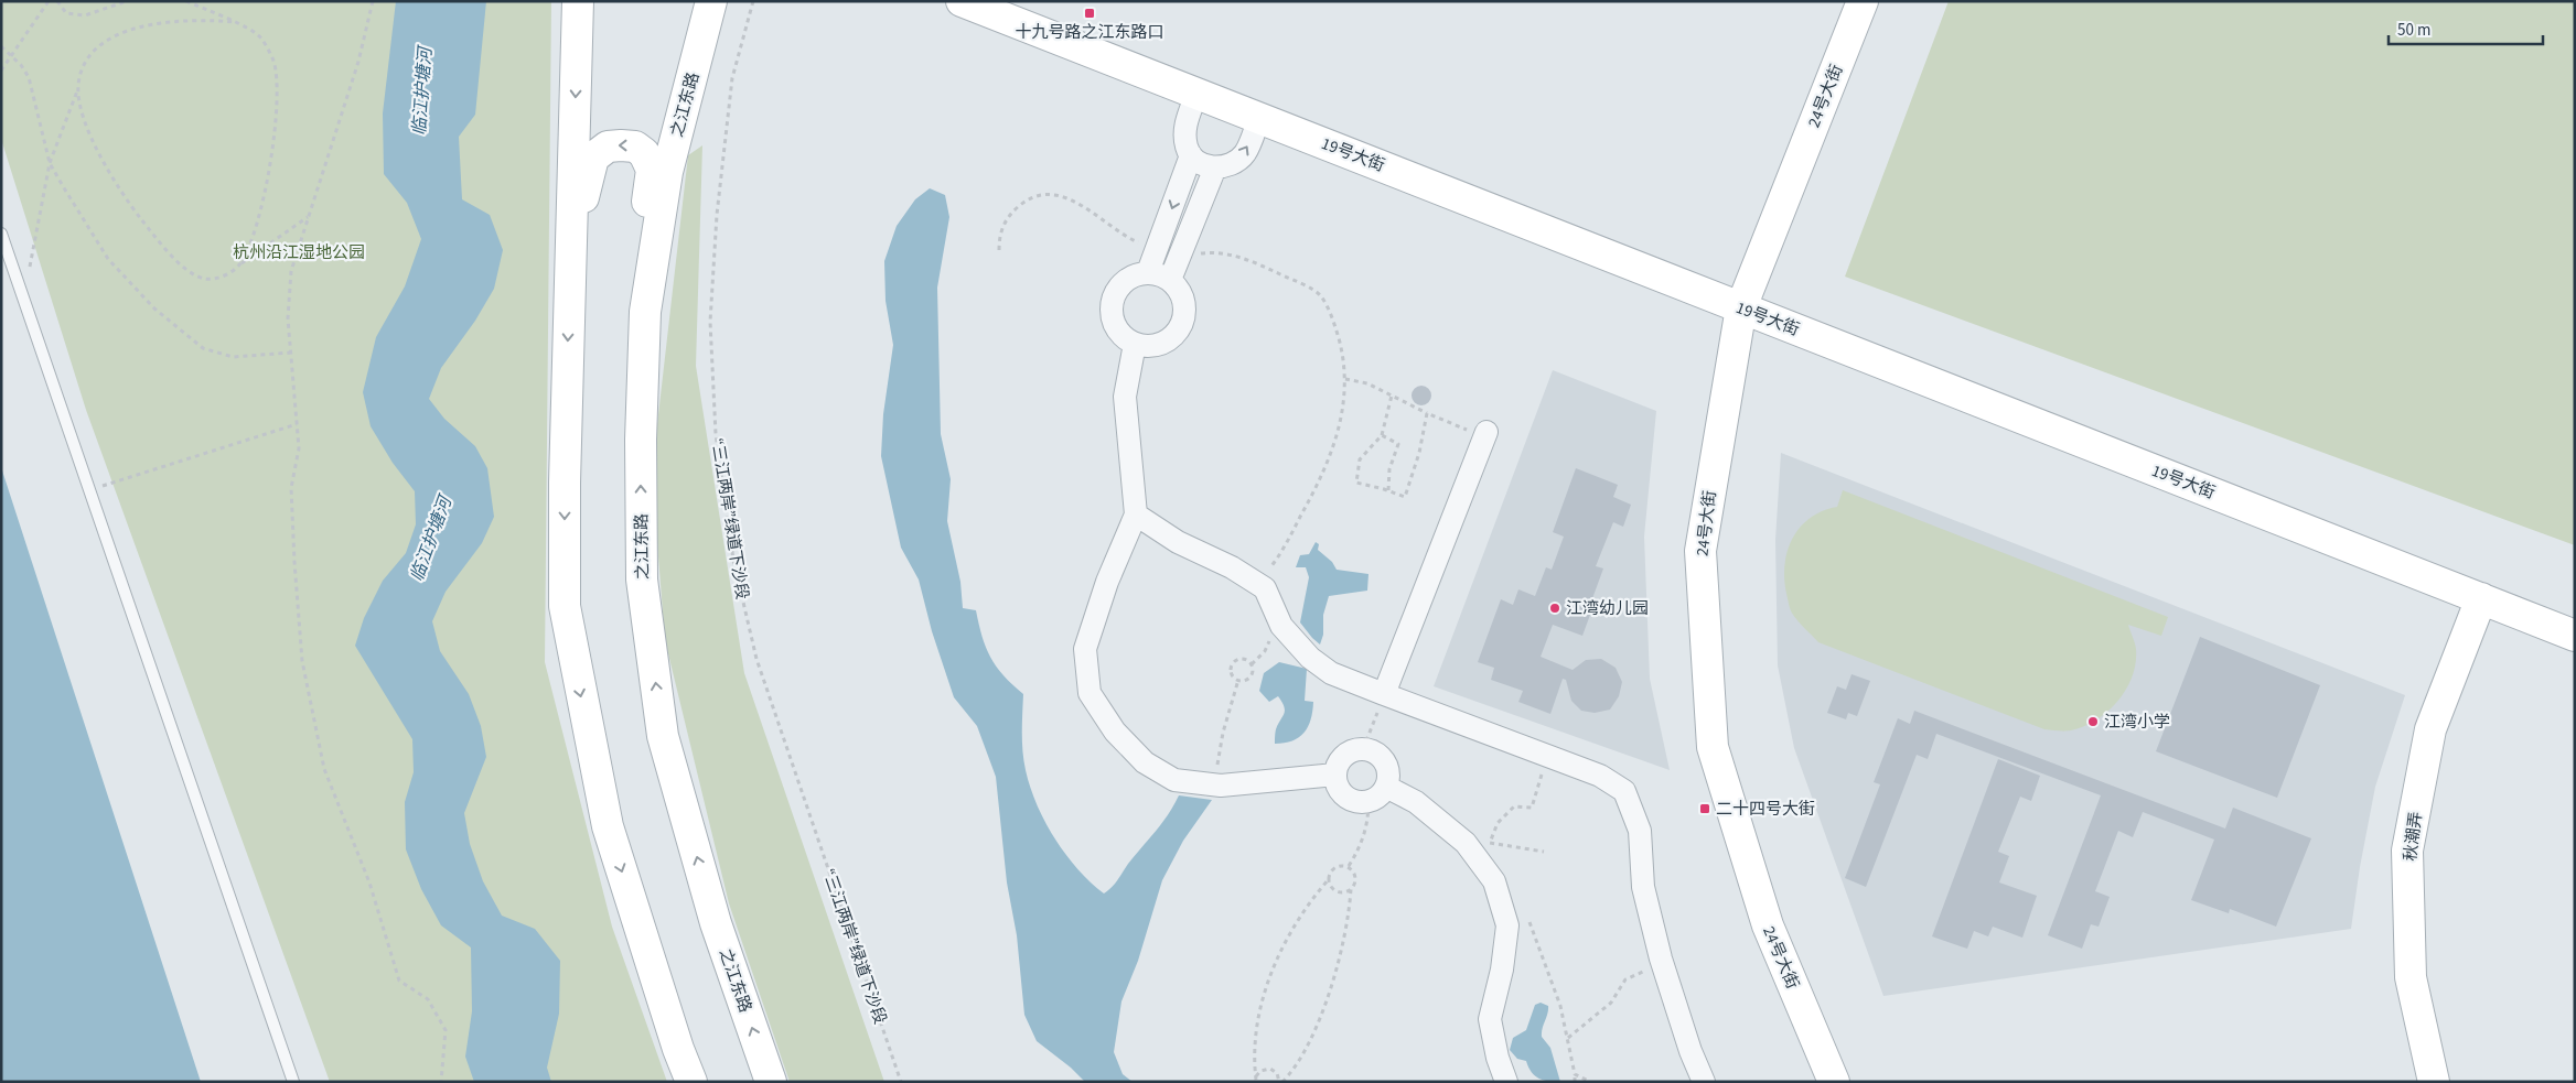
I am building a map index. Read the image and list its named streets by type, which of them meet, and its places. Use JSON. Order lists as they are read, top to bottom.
{
  "streets": {
    "street": [
      "24号大街",
      "之江东路",
      "19号大街",
      "秋潮弄"
    ],
    "path": ["“三江两岸”绿道下沙段"]
  },
  "crossings": [
    ["24号大街", "19号大街"],
    ["19号大街", "秋潮弄"]
  ],
  "water": ["临江护塘河"],
  "parks": ["杭州沿江湿地公园"],
  "places": {
    "transit": ["十九号路之江东路口", "二十四号大街"],
    "other": ["江湾幼儿园", "江湾小学"]
  },
  "scale_bar": "50 m"
}
